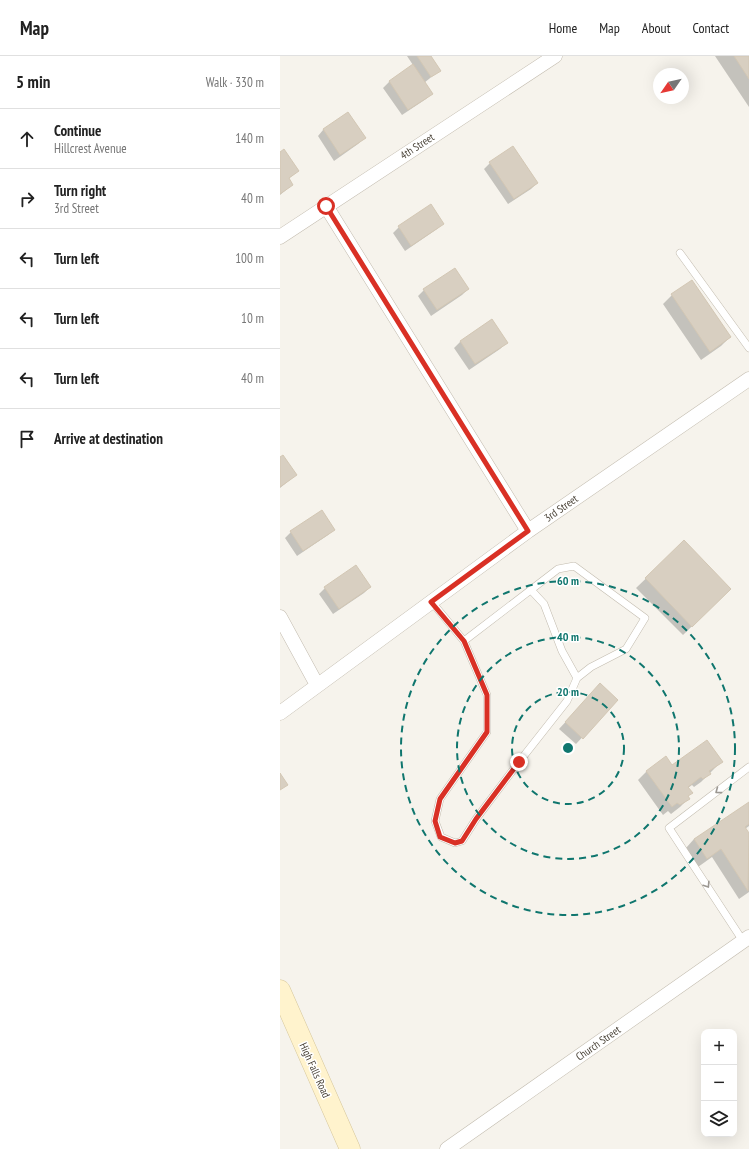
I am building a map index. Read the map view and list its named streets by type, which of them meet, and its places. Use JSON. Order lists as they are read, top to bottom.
{
  "streets": {
    "street": [
      "4th Street",
      "3rd Street",
      "Church Street",
      "High Falls Road"
    ]
  },
  "north": "bottom left",
  "page": {
    "header": "Map",
    "nav": [
      "Home",
      "Map",
      "About",
      "Contact"
    ],
    "heading": ["5 min", "Walk · 330 m"],
    "list": [
      ["Continue", "Hillcrest Avenue", "140 m"],
      ["Turn right", "3rd Street", "40 m"],
      ["Turn left", "100 m"],
      ["Turn left", "10 m"],
      ["Turn left", "40 m"],
      "Arrive at destination"
    ],
    "map_buttons": ["+", "−"]
  },
  "rings": ["60 m", "40 m", "20 m"]
}
